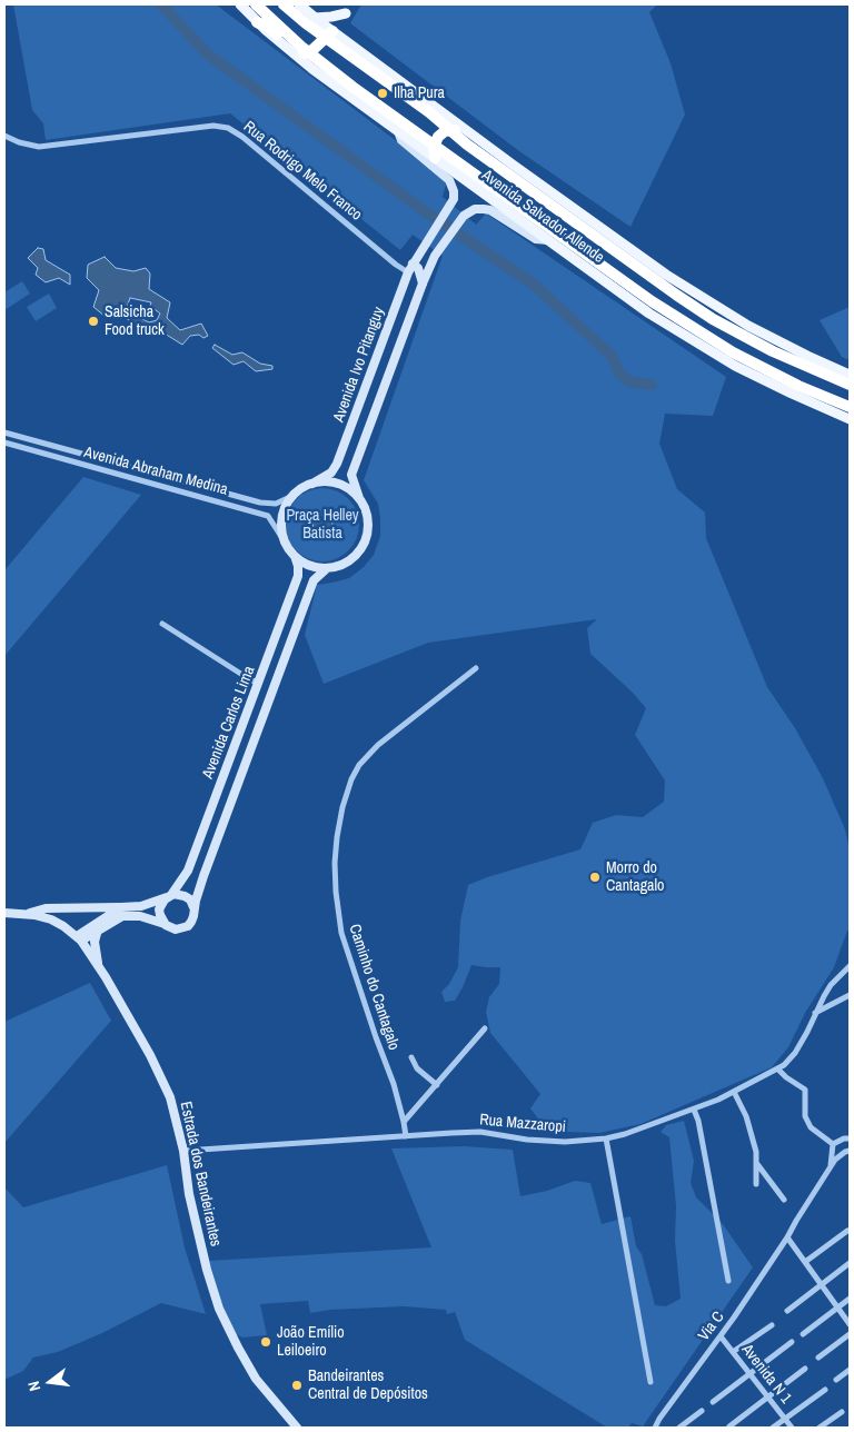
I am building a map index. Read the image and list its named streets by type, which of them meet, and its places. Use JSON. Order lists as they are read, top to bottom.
{
  "streets": {
    "highway": ["Avenida Salvador Allende"],
    "street": [
      "Rua Rodrigo Melo Franco",
      "Avenida Ivo Pitanguy",
      "Avenida Abraham Medina",
      "Avenida Carlos Lima",
      "Caminho do Cantagalo",
      "Rua Mazzaropi",
      "Estrada dos Bandeirantes",
      "Via C",
      "Avenida N 1"
    ]
  },
  "crossings": [
    ["Rua Rodrigo Melo Franco", "Avenida Ivo Pitanguy"],
    ["Avenida Salvador Allende", "Avenida Ivo Pitanguy"],
    ["Avenida Ivo Pitanguy", "Avenida Abraham Medina"],
    ["Avenida Ivo Pitanguy", "Avenida Carlos Lima"],
    ["Avenida Abraham Medina", "Avenida Carlos Lima"],
    ["Avenida Carlos Lima", "Estrada dos Bandeirantes"],
    ["Caminho do Cantagalo", "Rua Mazzaropi"],
    ["Rua Mazzaropi", "Estrada dos Bandeirantes"],
    ["Via C", "Avenida N 1"]
  ],
  "parks": ["Praça Helley Batista"],
  "places": [
    "Ilha Pura",
    "Salsicha Food truck",
    "Morro do Cantagalo",
    "João Emílio Leiloeiro",
    "Bandeirantes Central de Depósitos"
  ],
  "north": "left"
}
